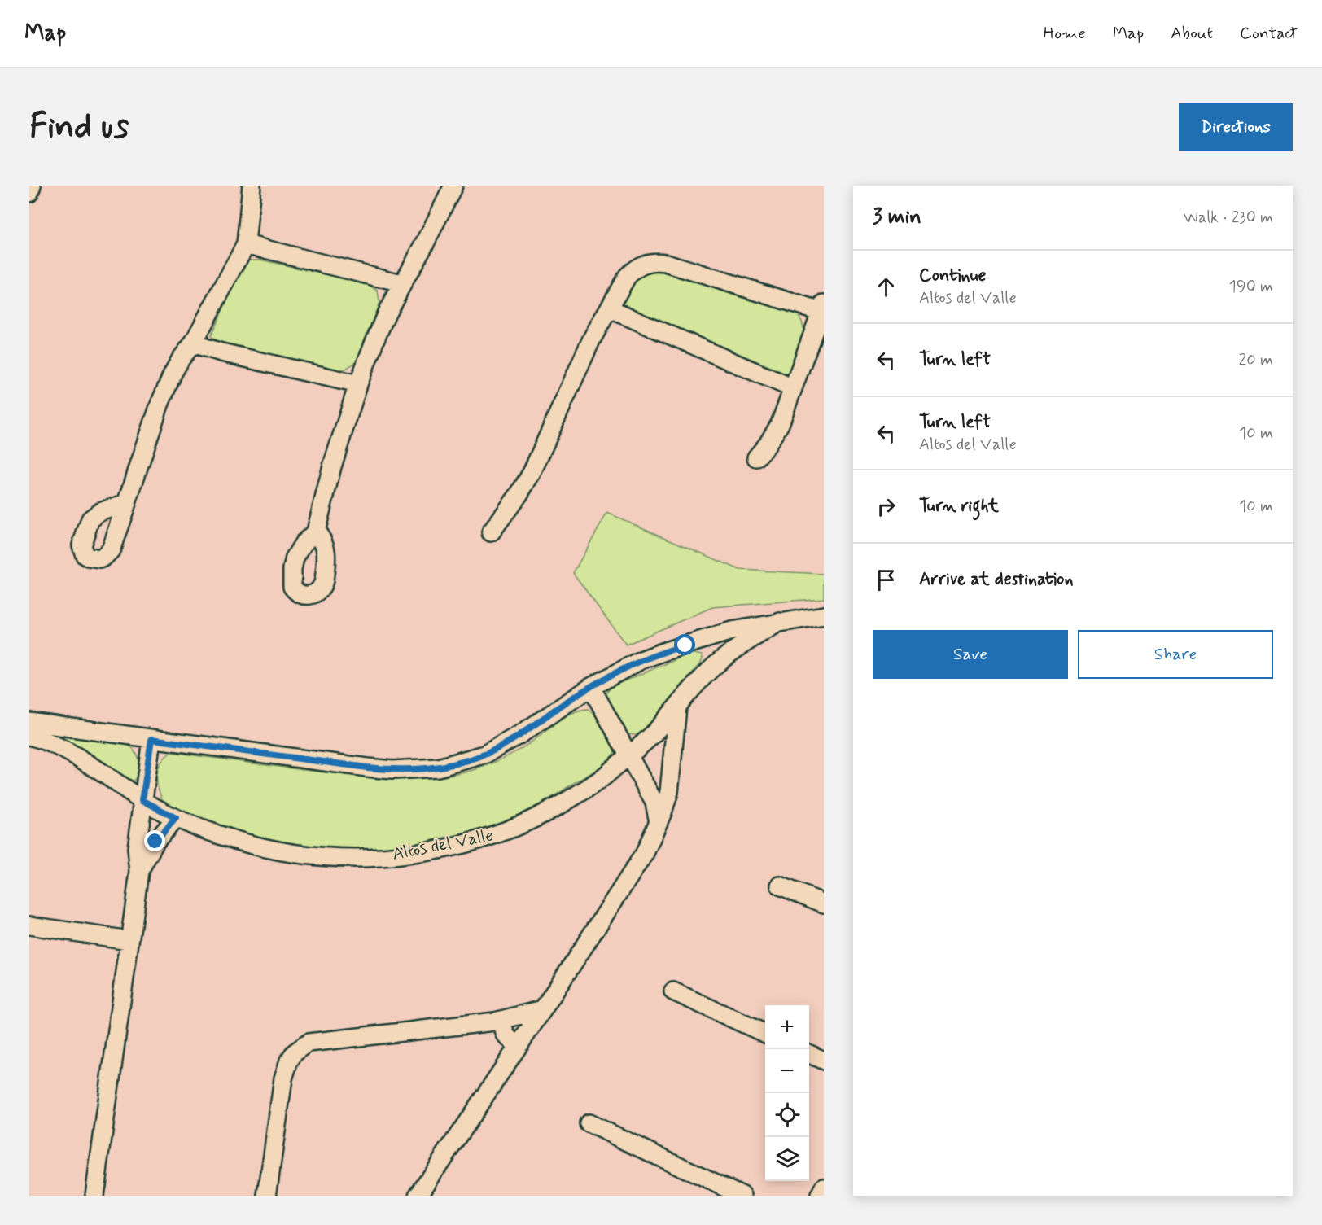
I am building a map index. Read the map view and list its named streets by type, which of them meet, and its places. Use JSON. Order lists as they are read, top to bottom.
{
  "streets": {
    "street": ["Altos del Valle"]
  },
  "page": {
    "header": "Map",
    "nav": [
      "Home",
      "Map",
      "About",
      "Contact"
    ],
    "buttons": [
      "Directions",
      ["Save", "Share"]
    ],
    "title": "Find us",
    "heading": ["3 min", "Walk · 230 m"],
    "list": [
      ["Continue", "Altos del Valle", "190 m"],
      ["Turn left", "20 m"],
      ["Turn left", "Altos del Valle", "10 m"],
      ["Turn right", "10 m"],
      "Arrive at destination"
    ],
    "map_buttons": ["+", "−"]
  }
}
